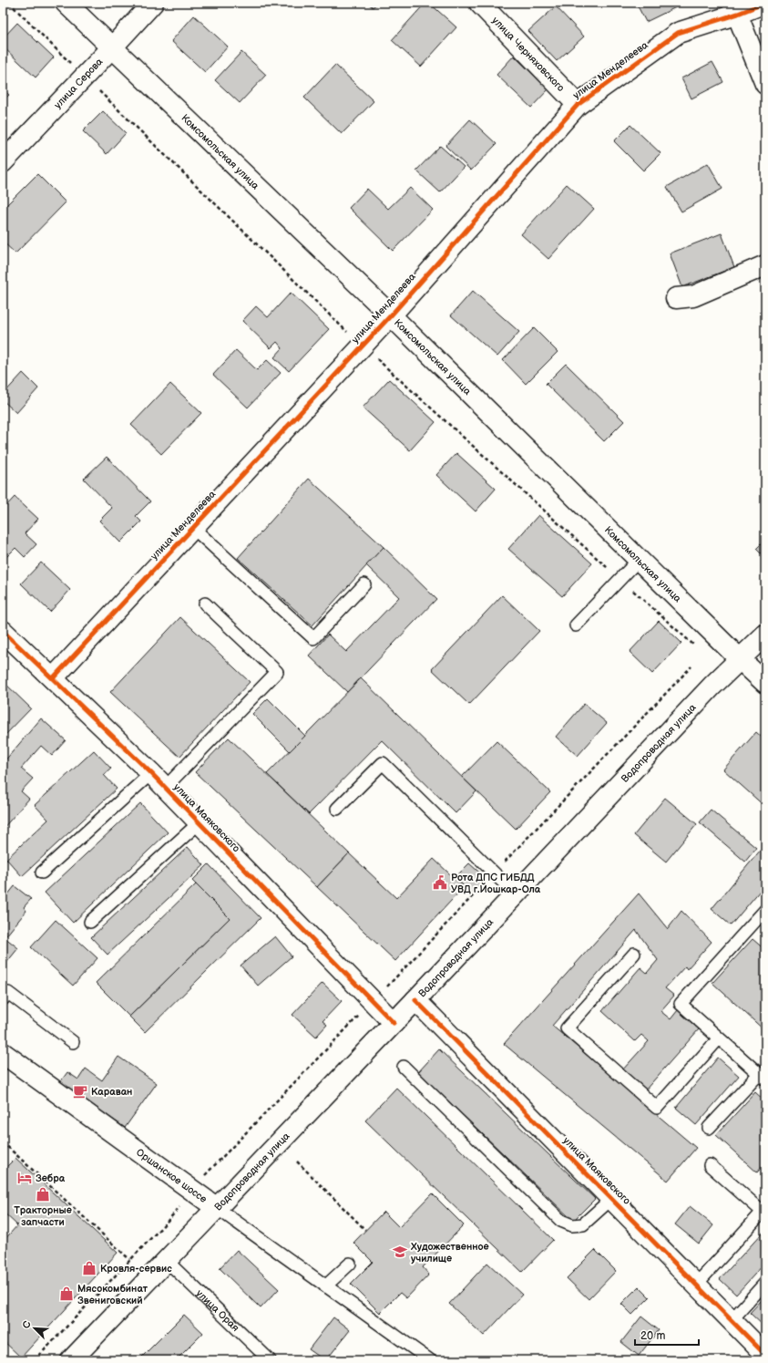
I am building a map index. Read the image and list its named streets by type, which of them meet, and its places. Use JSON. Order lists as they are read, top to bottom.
{
  "streets": {
    "street": [
      "улица Черняховского",
      "улица Менделеева",
      "улица Серова",
      "Комсомольская улица",
      "Водопроводная улица",
      "улица Маяковского",
      "Оршанское шоссе"
    ],
    "lane": ["улица Орая"]
  },
  "crossings": [
    ["улица Черняховского", "улица Менделеева"],
    ["улица Менделеева", "Комсомольская улица"],
    ["улица Менделеева", "улица Маяковского"],
    ["улица Серова", "Комсомольская улица"],
    ["Комсомольская улица", "Водопроводная улица"],
    ["Водопроводная улица", "улица Маяковского"],
    ["Водопроводная улица", "Оршанское шоссе"],
    ["Водопроводная улица", "улица Орая"]
  ],
  "places": {
    "public building": ["Рота ДПС ГИБДД УВД г.Йошкар-Ола"],
    "cafe": ["Караван"],
    "hotel": ["Зебра"],
    "shop": ["Тракторные запчасти", "Кровля-сервис", "Мясокомбинат Звениговский"],
    "school or university": ["Художественное училище"]
  },
  "scale_bar": "20 m",
  "north": "top left"
}
